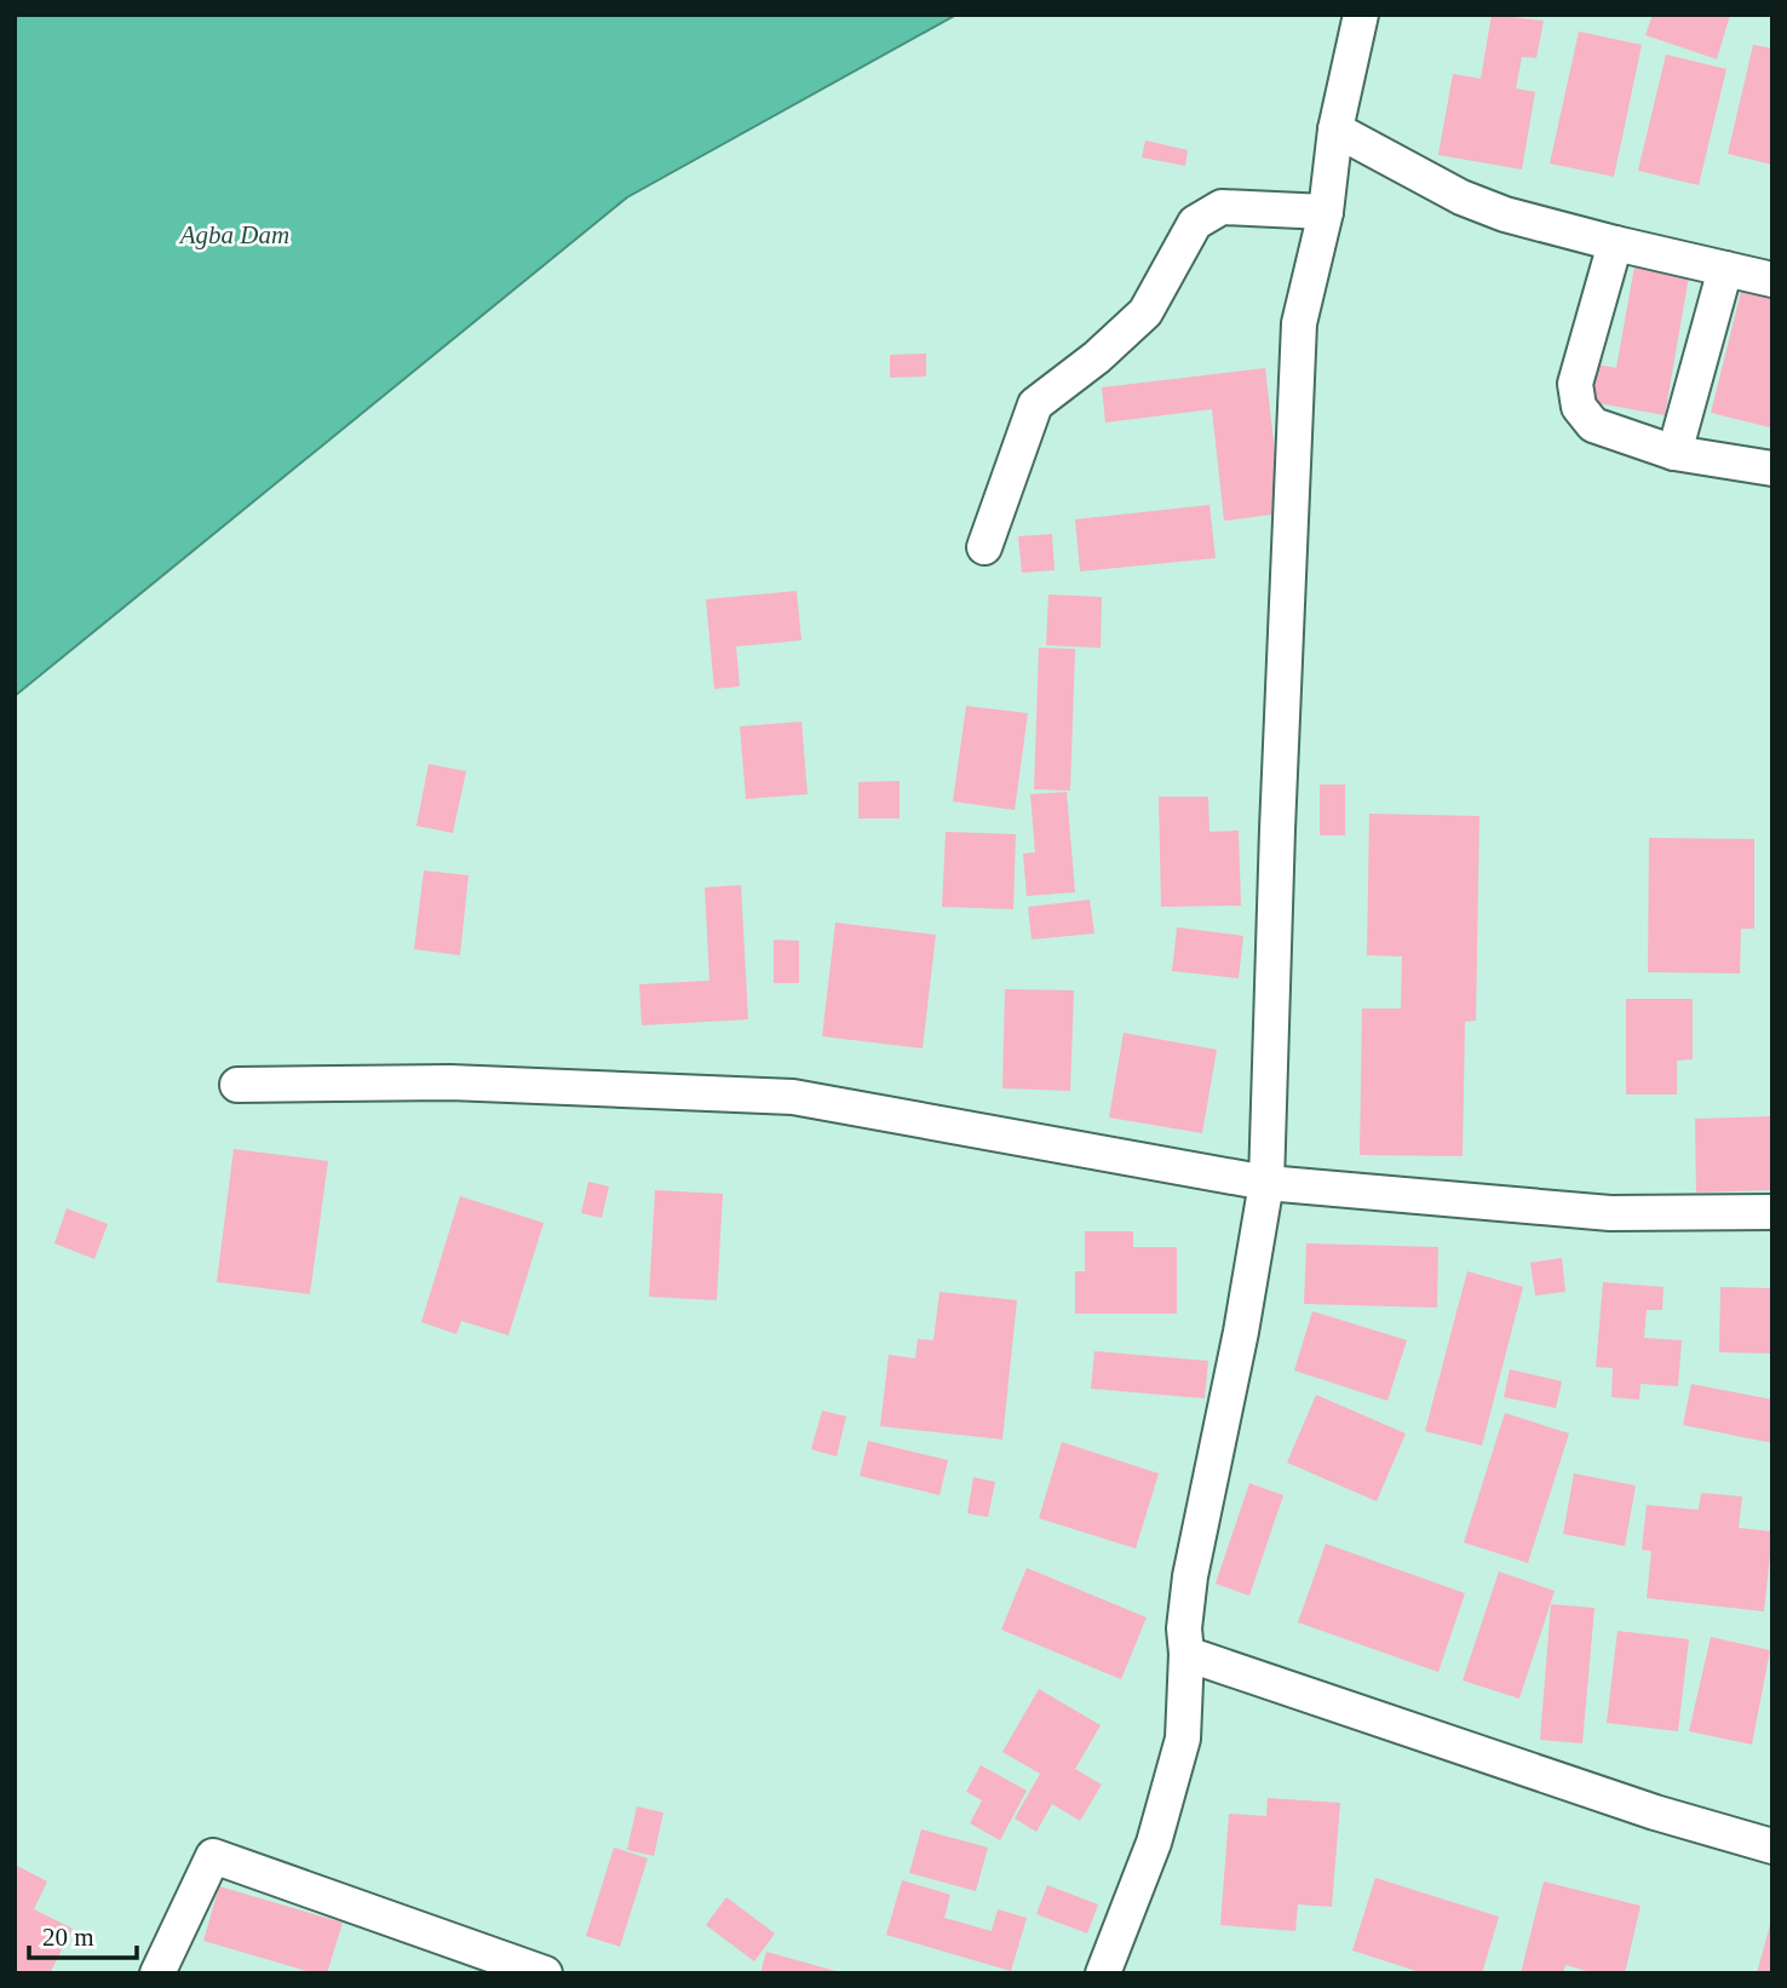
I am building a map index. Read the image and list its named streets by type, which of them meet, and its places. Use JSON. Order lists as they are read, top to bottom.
{
  "water": ["Agba Dam"],
  "scale_bar": "20 m"
}
